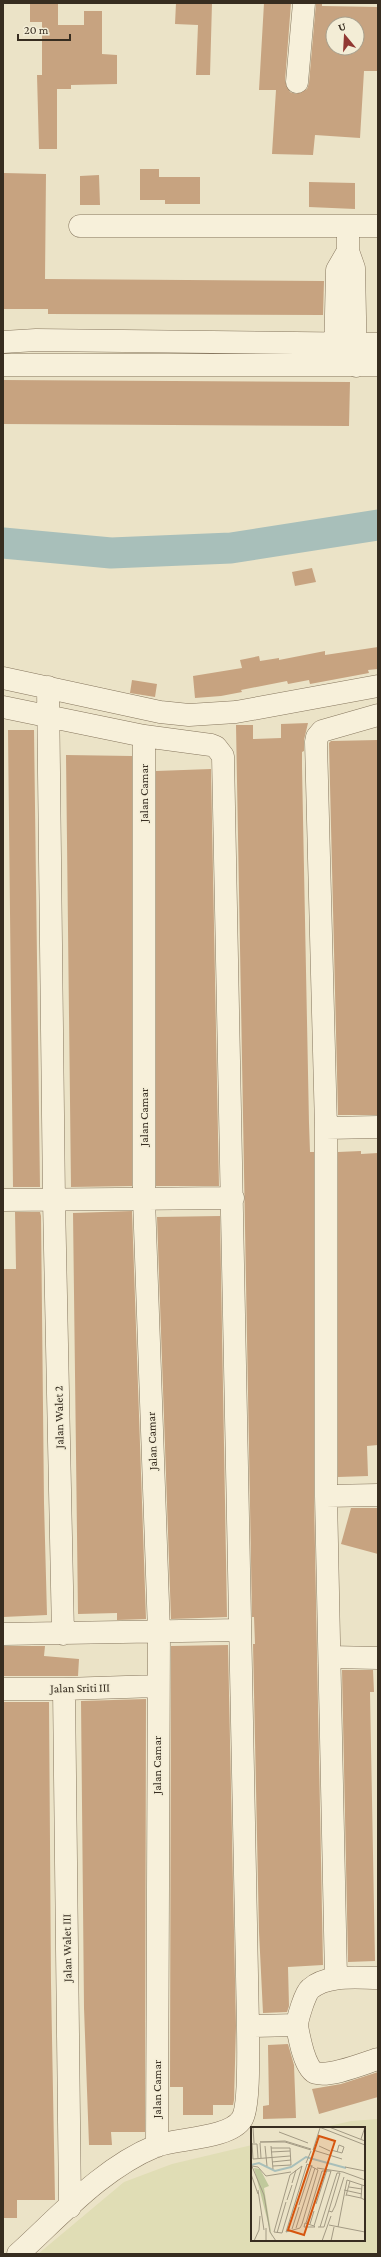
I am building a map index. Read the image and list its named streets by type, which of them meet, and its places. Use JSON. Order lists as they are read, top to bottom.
{
  "streets": {
    "street": [
      "Jalan Camar",
      "Jalan Walet 2",
      "Jalan Sriti III",
      "Jalan Walet III"
    ]
  },
  "crossings": [
    ["Jalan Camar", "Jalan Sriti III"],
    ["Jalan Sriti III", "Jalan Walet III"]
  ],
  "scale_bar": "20 m",
  "north": "top"
}
